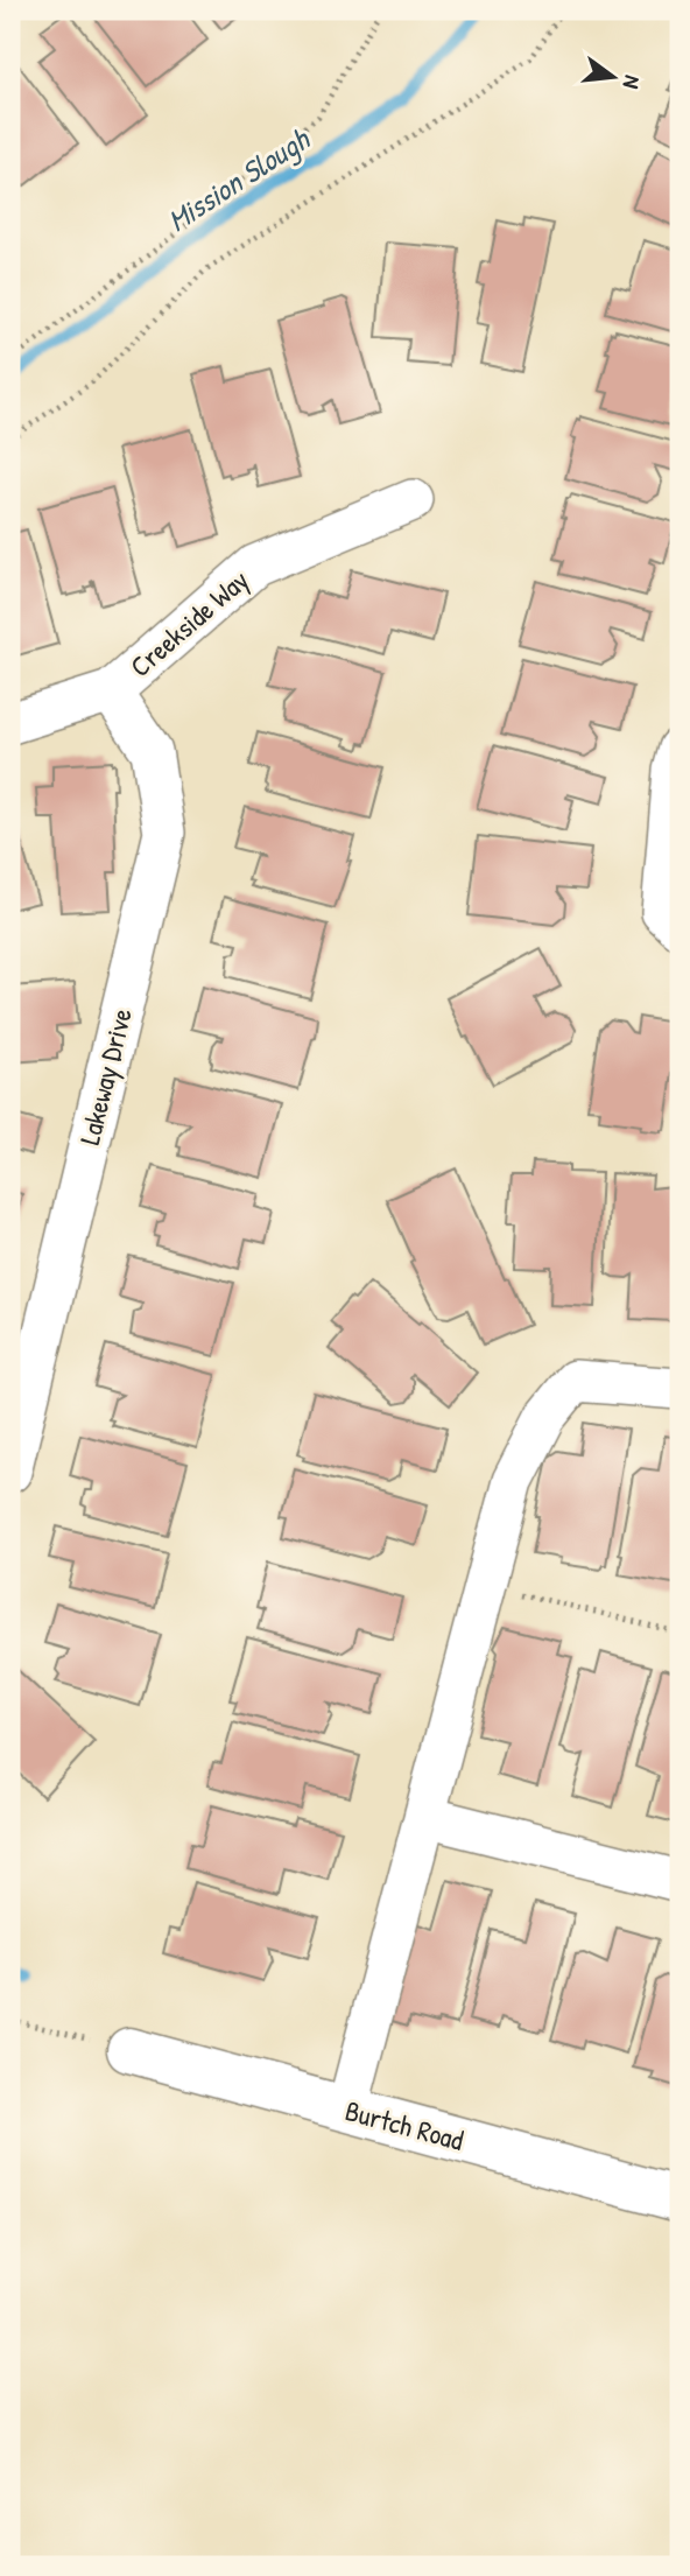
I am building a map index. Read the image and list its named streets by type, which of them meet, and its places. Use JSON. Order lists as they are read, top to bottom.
{
  "streets": {
    "main road": ["Burtch Road"],
    "street": ["Creekside Way", "Lakeway Drive"]
  },
  "crossings": [
    ["Creekside Way", "Lakeway Drive"]
  ],
  "water": ["Mission Slough"],
  "north": "right"
}
